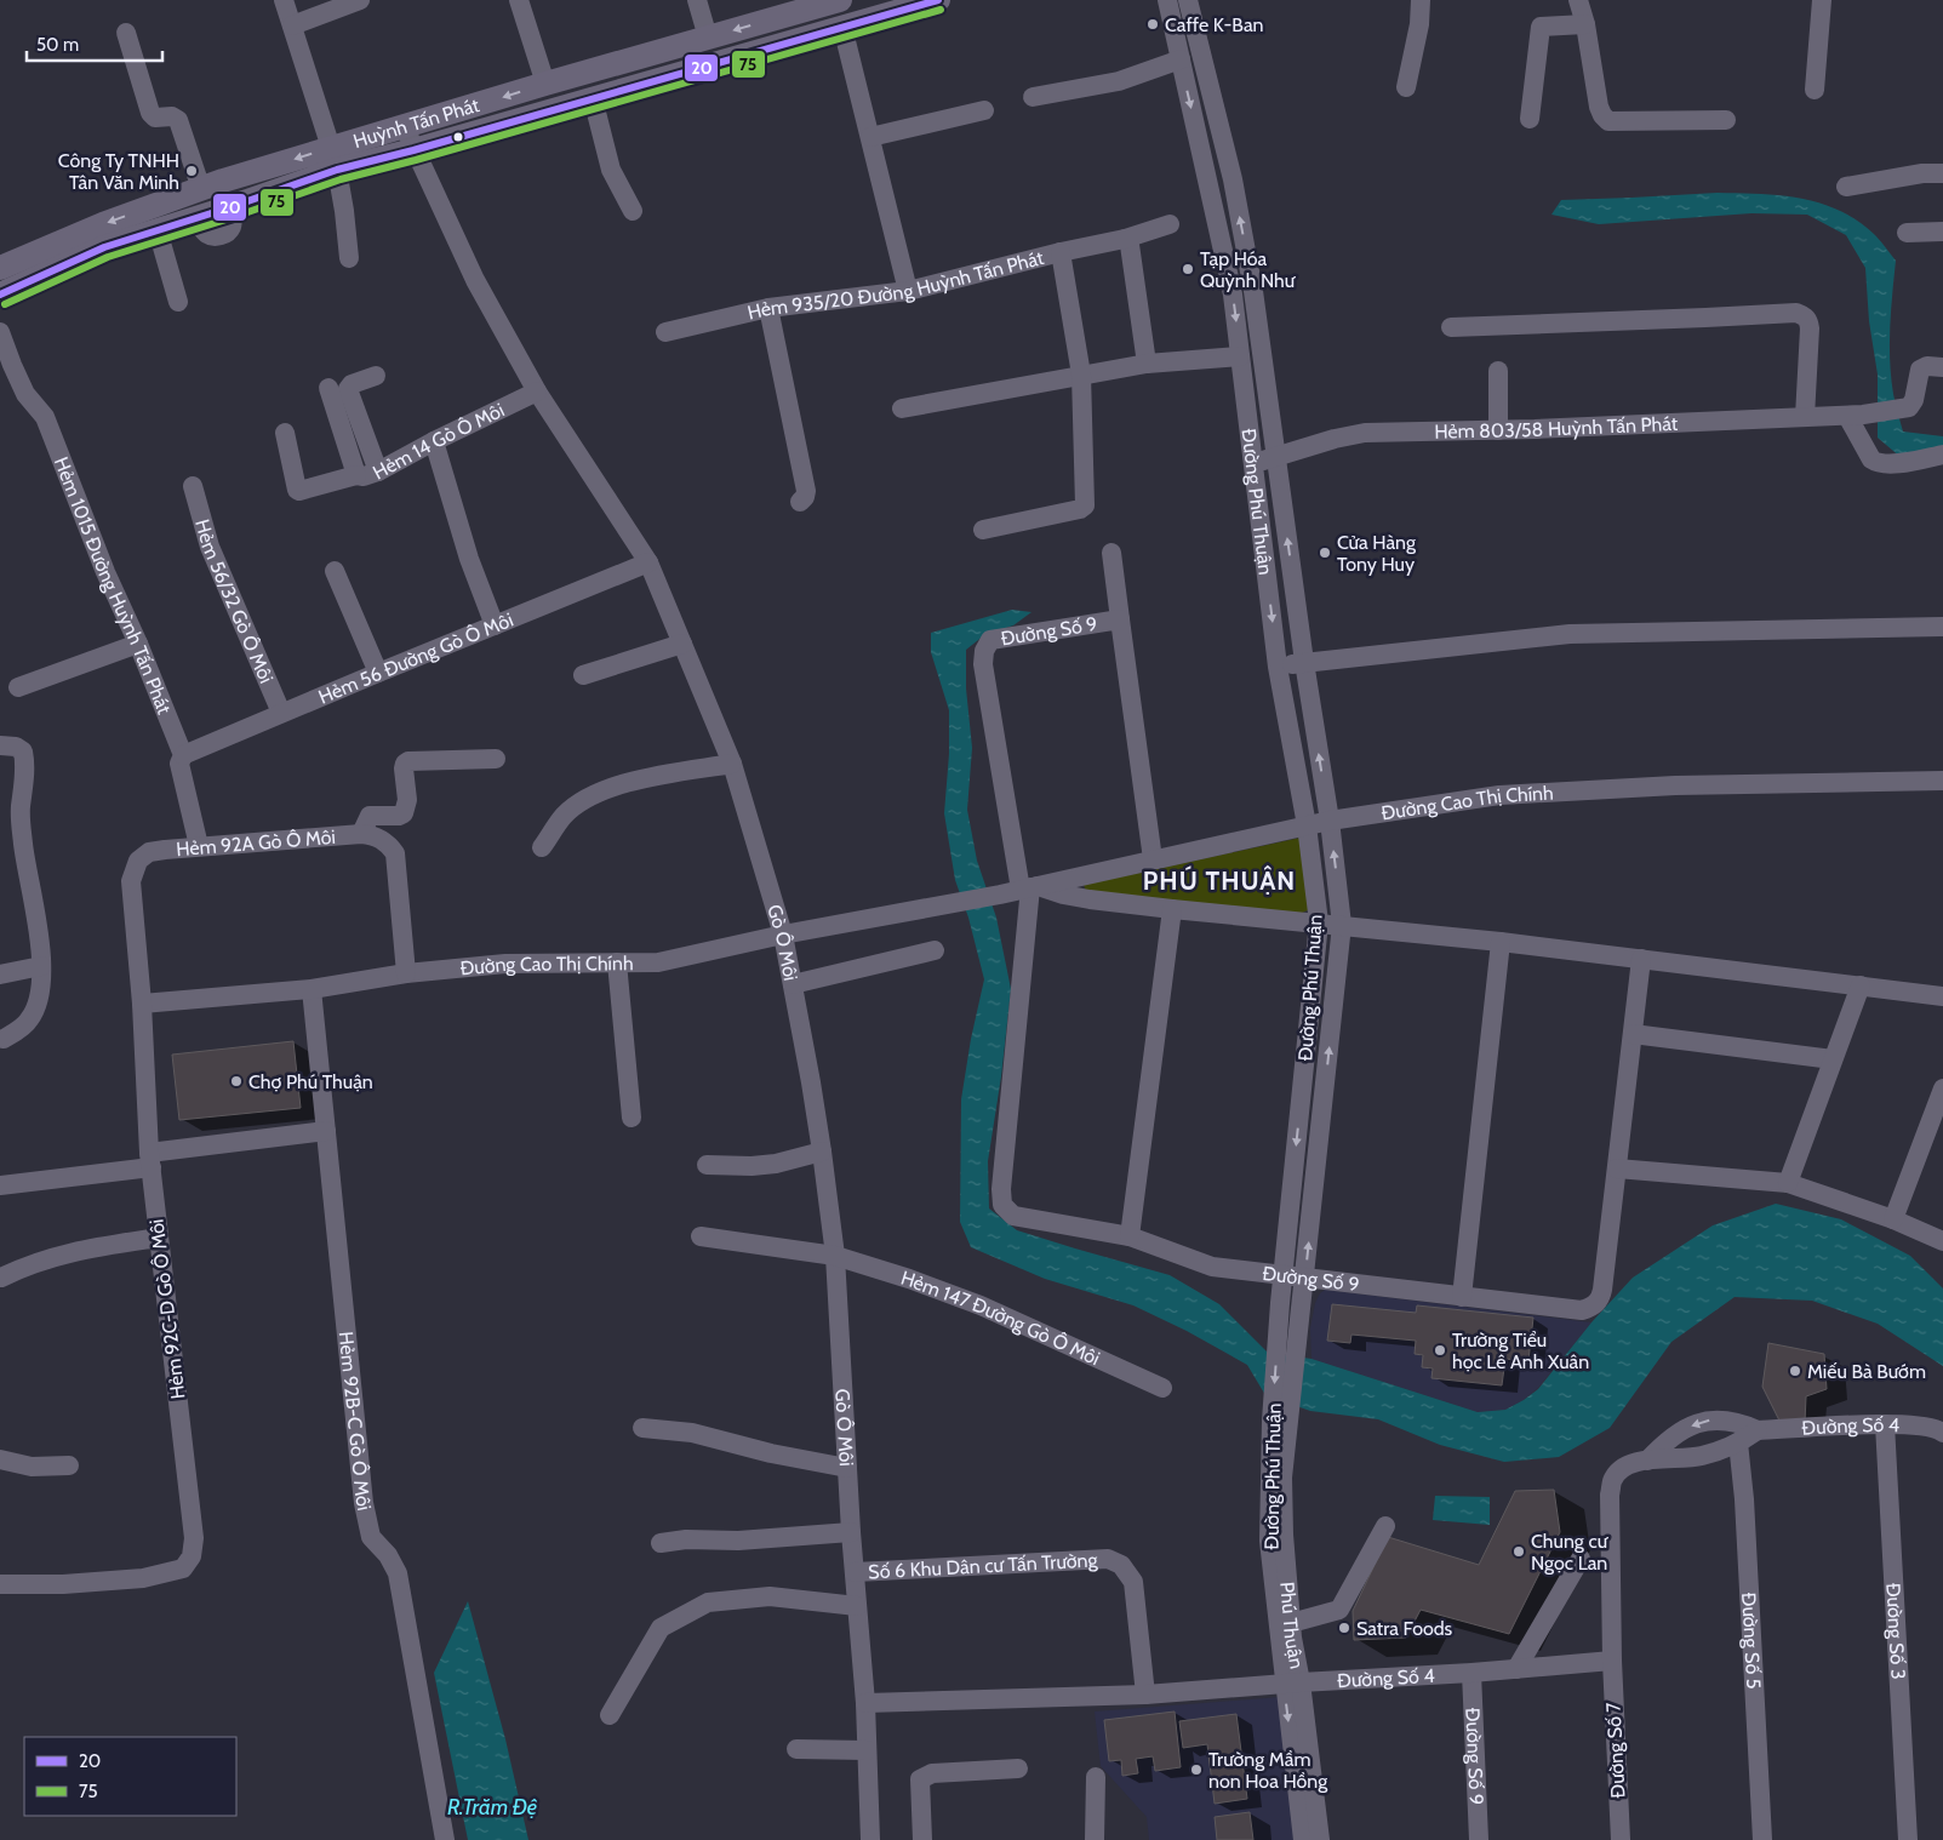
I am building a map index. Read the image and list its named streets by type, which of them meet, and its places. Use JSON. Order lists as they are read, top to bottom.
{
  "streets": {
    "main road": ["Huỳnh Tấn Phát"],
    "street": [
      "Hẻm 935/20 Đường Huỳnh Tấn Phát",
      "Hẻm 803/58 Huỳnh Tấn Phát",
      "Hẻm 14 Gò Ô Môi",
      "Đường Phú Thuận",
      "Hẻm 1015 Đường Huỳnh Tấn Phát",
      "Hẻm 56/32 Gò Ô Môi",
      "Đường Số 9",
      "Hẻm 56 Đường Gò Ô Môi",
      "Đường Cao Thị Chính",
      "Hẻm 92A Gò Ô Môi",
      "Gò Ô Môi",
      "Hẻm 92C-D Gò Ô Môi",
      "Hẻm 147 Đường Gò Ô Môi",
      "Hẻm 92B-C Gò Ô Môi",
      "Đường Số 4",
      "Số 6 Khu Dân cư Tấn Trường",
      "Phú Thuận",
      "Đường Số 3",
      "Đường Số 5",
      "Đường Số 7"
    ]
  },
  "crossings": [
    ["Huỳnh Tấn Phát", "Gò Ô Môi"],
    ["Hẻm 803/58 Huỳnh Tấn Phát", "Đường Phú Thuận"],
    ["Hẻm 14 Gò Ô Môi", "Gò Ô Môi"],
    ["Đường Phú Thuận", "Đường Số 9"],
    ["Đường Phú Thuận", "Đường Cao Thị Chính"],
    ["Đường Phú Thuận", "Đường Số 4"],
    ["Đường Phú Thuận", "Phú Thuận"],
    ["Hẻm 1015 Đường Huỳnh Tấn Phát", "Hẻm 56 Đường Gò Ô Môi"],
    ["Hẻm 1015 Đường Huỳnh Tấn Phát", "Hẻm 92A Gò Ô Môi"],
    ["Hẻm 56/32 Gò Ô Môi", "Hẻm 56 Đường Gò Ô Môi"],
    ["Đường Số 9", "Đường Cao Thị Chính"],
    ["Đường Số 9", "Đường Số 4"],
    ["Hẻm 56 Đường Gò Ô Môi", "Gò Ô Môi"],
    ["Đường Cao Thị Chính", "Hẻm 92A Gò Ô Môi"],
    ["Đường Cao Thị Chính", "Gò Ô Môi"],
    ["Đường Cao Thị Chính", "Hẻm 92C-D Gò Ô Môi"],
    ["Đường Cao Thị Chính", "Hẻm 92B-C Gò Ô Môi"],
    ["Hẻm 92A Gò Ô Môi", "Hẻm 92C-D Gò Ô Môi"],
    ["Gò Ô Môi", "Hẻm 147 Đường Gò Ô Môi"],
    ["Gò Ô Môi", "Đường Số 4"],
    ["Gò Ô Môi", "Số 6 Khu Dân cư Tấn Trường"],
    ["Đường Số 4", "Số 6 Khu Dân cư Tấn Trường"],
    ["Đường Số 4", "Phú Thuận"],
    ["Đường Số 4", "Đường Số 3"],
    ["Đường Số 4", "Đường Số 5"],
    ["Đường Số 4", "Đường Số 7"]
  ],
  "districts": ["PHÚ THUẬN"],
  "water": ["R.Trăm Đệ"],
  "places": [
    "Caffe K-Ban",
    "Công Ty TNHH Tân Văn Minh",
    "Tạp Hóa Quỳnh Như",
    "Cửa Hàng Tony Huy",
    "Chợ Phú Thuận",
    "Trường Tiểu học Lê Anh Xuân",
    "Miếu Bà Bướm",
    "Chung cư Ngọc Lan",
    "Satra Foods",
    "Trường Mầm non Hoa Hồng"
  ],
  "lines": ["transit line 20", "transit line 75"],
  "legend": ["20", "75"],
  "scale_bar": "50 m"
}
